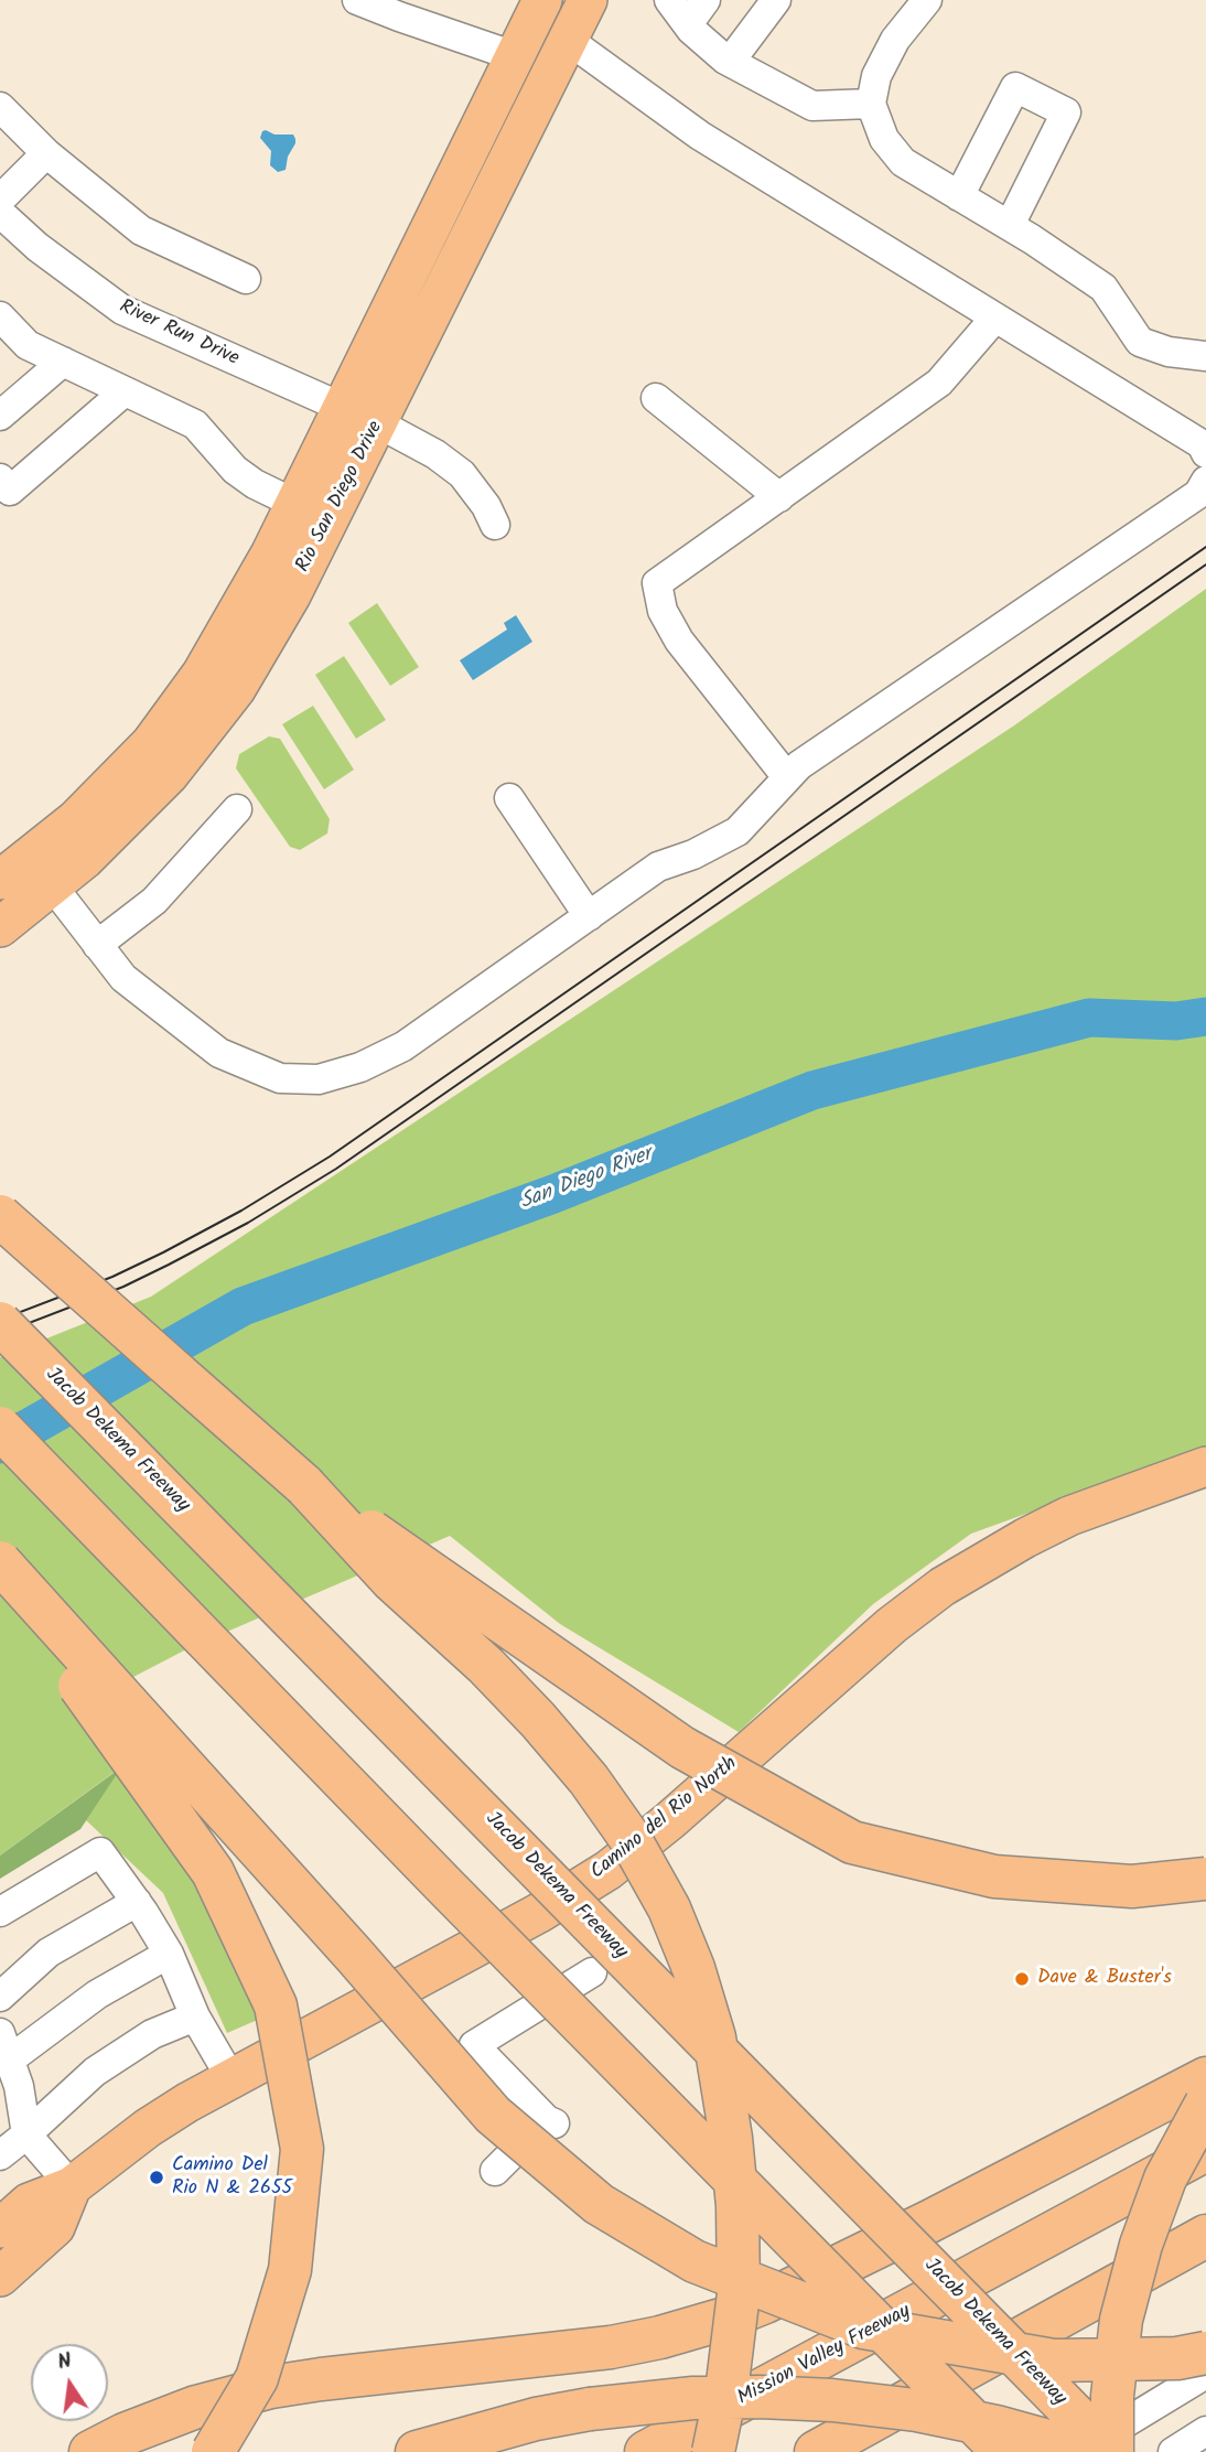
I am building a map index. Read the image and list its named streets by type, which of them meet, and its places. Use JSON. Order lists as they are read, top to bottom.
{
  "streets": {
    "highway": ["Jacob Dekema Freeway", "Mission Valley Freeway"],
    "main road": ["Rio San Diego Drive", "Camino del Rio North"],
    "street": ["River Run Drive"]
  },
  "crossings": [
    ["River Run Drive", "Rio San Diego Drive"]
  ],
  "water": ["San Diego River"],
  "places": ["Dave & Buster's", "Camino Del Rio N & 2655"],
  "north": "top"
}
